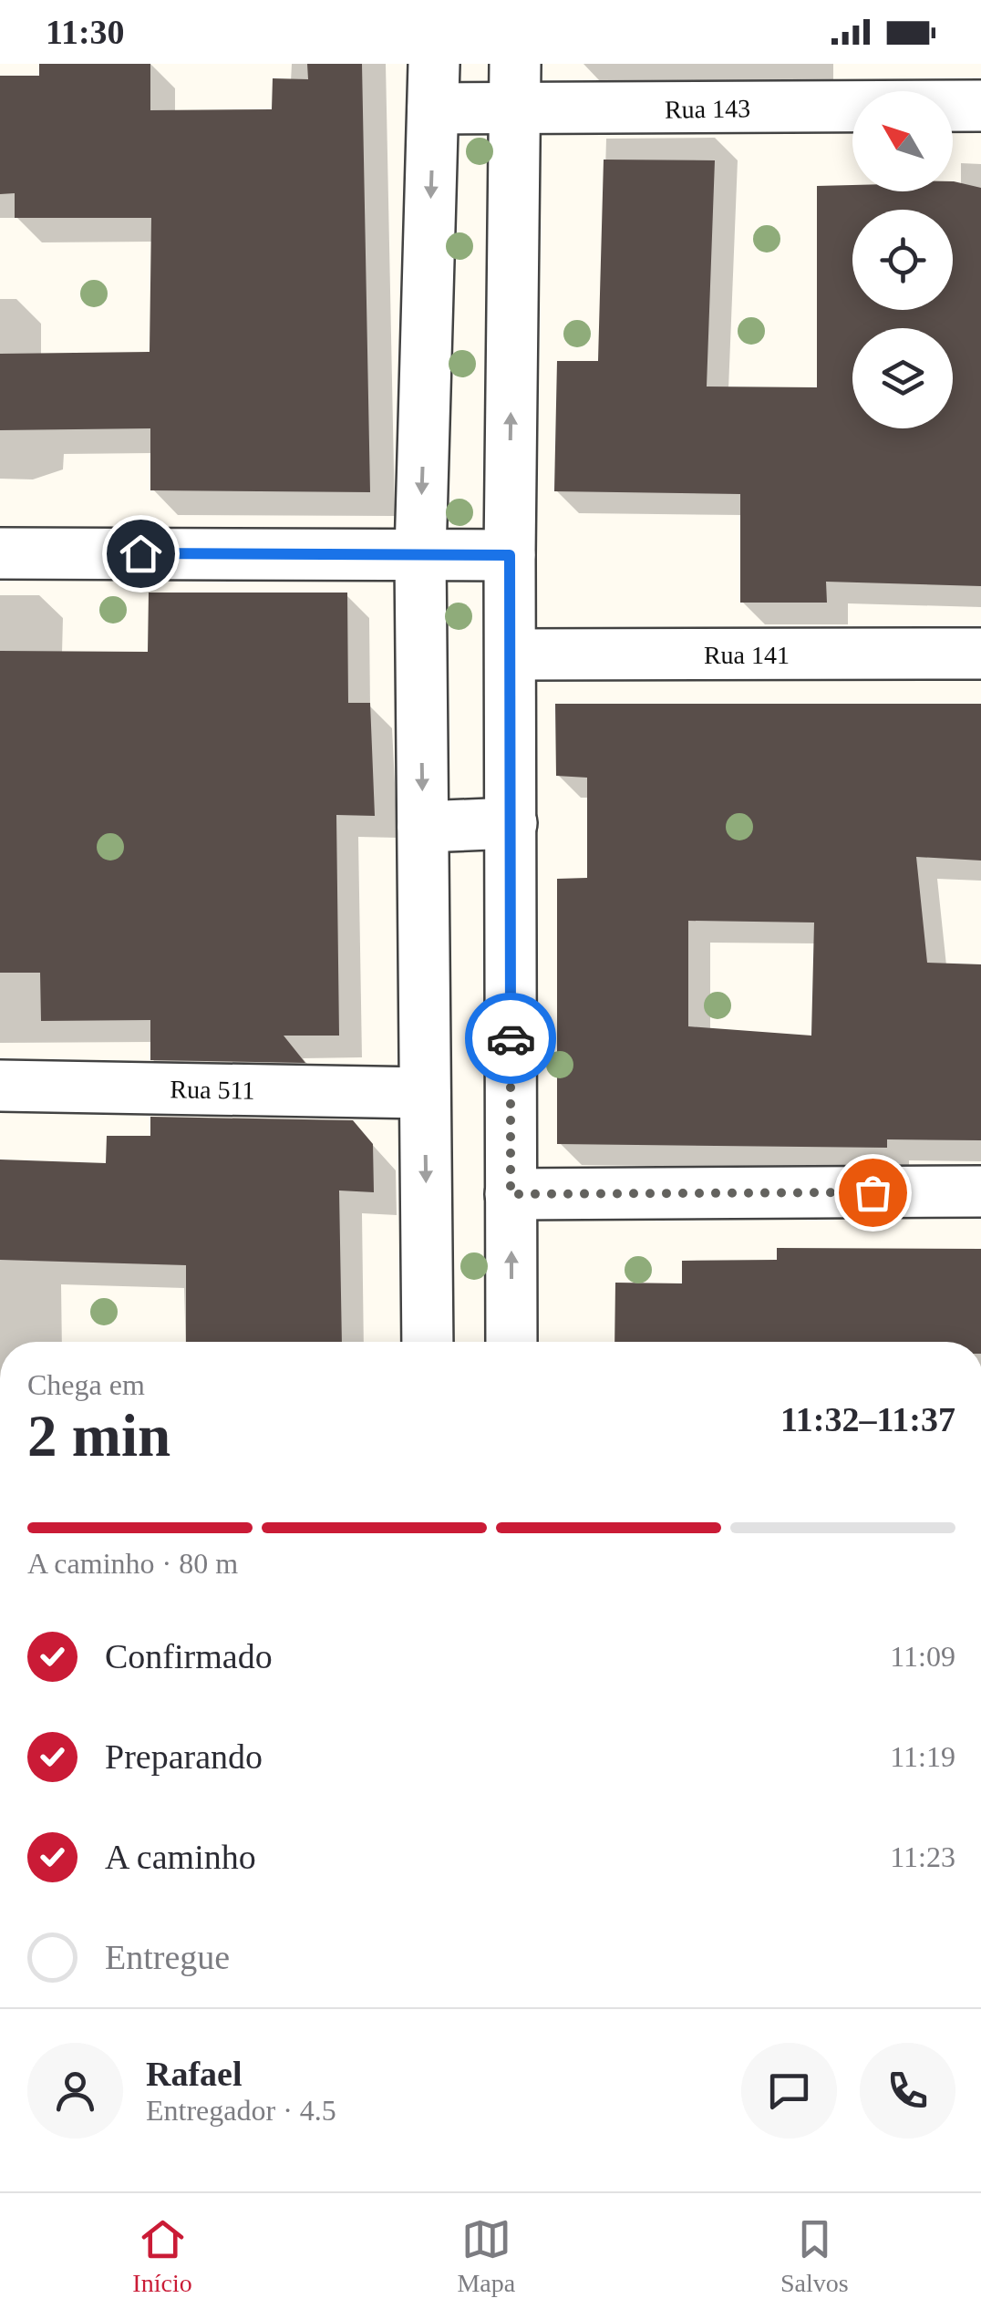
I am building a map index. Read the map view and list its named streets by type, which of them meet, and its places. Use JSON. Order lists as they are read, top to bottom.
{
  "streets": {
    "street": ["Rua 143", "Rua 141", "Rua 511"]
  },
  "north": "top left",
  "page": {
    "status": "11:30",
    "heading": ["2 min", "Chega em", "11:32–11:37"],
    "panel": ["Rafael", "Entregador · 4.5"],
    "bar": "A caminho · 80 m",
    "list": [
      ["Confirmado", "11:09"],
      ["Preparando", "11:19"],
      ["A caminho", "11:23"],
      "Entregue"
    ],
    "tabs": ["Início", "Mapa", "Salvos"]
  }
}
